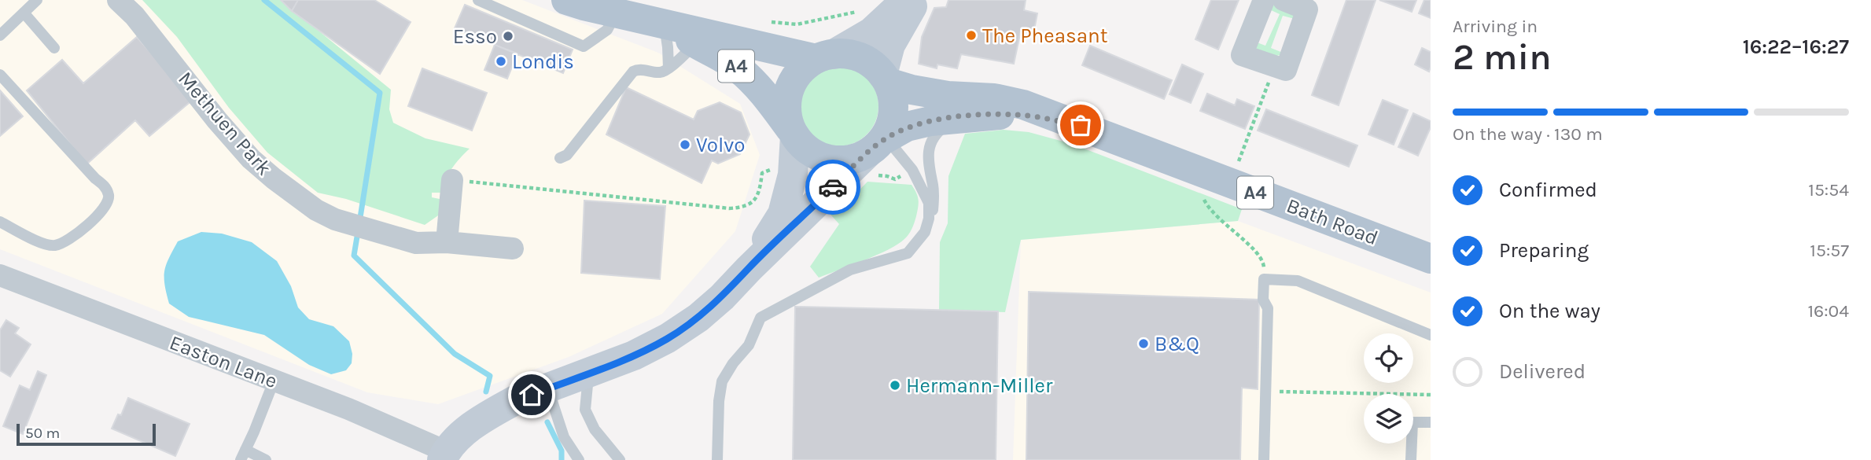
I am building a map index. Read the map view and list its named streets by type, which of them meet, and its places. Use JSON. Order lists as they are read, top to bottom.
{
  "streets": {
    "main road": ["A4", "Bath Road"],
    "street": ["Methuen Park", "Easton Lane"]
  },
  "crossings": [
    ["A4", "Bath Road"]
  ],
  "places": [
    "The Pheasant",
    "Esso",
    "Londis",
    "Volvo",
    "B&Q",
    "Hermann-Miller"
  ],
  "scale_bar": "50 m",
  "page": {
    "heading": ["2 min", "Arriving in", "16:22–16:27"],
    "bar": "On the way · 130 m",
    "list": [
      ["Confirmed", "15:54"],
      ["Preparing", "15:57"],
      ["On the way", "16:04"],
      "Delivered"
    ],
    "scale": "50 m"
  }
}
